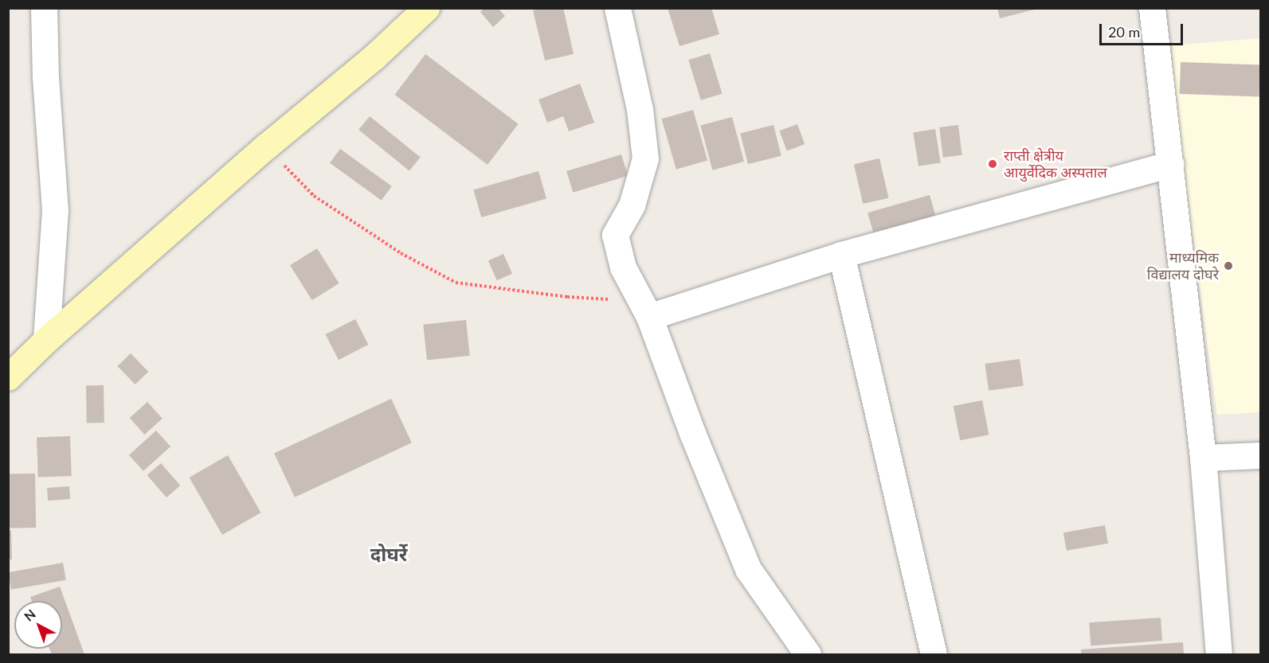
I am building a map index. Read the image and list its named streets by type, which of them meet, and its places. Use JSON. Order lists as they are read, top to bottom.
{
  "districts": ["दोघर्रे"],
  "places": ["राप्ती क्षेत्रीय आयुर्वेदिक अस्पताल", "माध्यमिक विद्यालय दोघरे"],
  "scale_bar": "20 m",
  "north": "top left"
}
